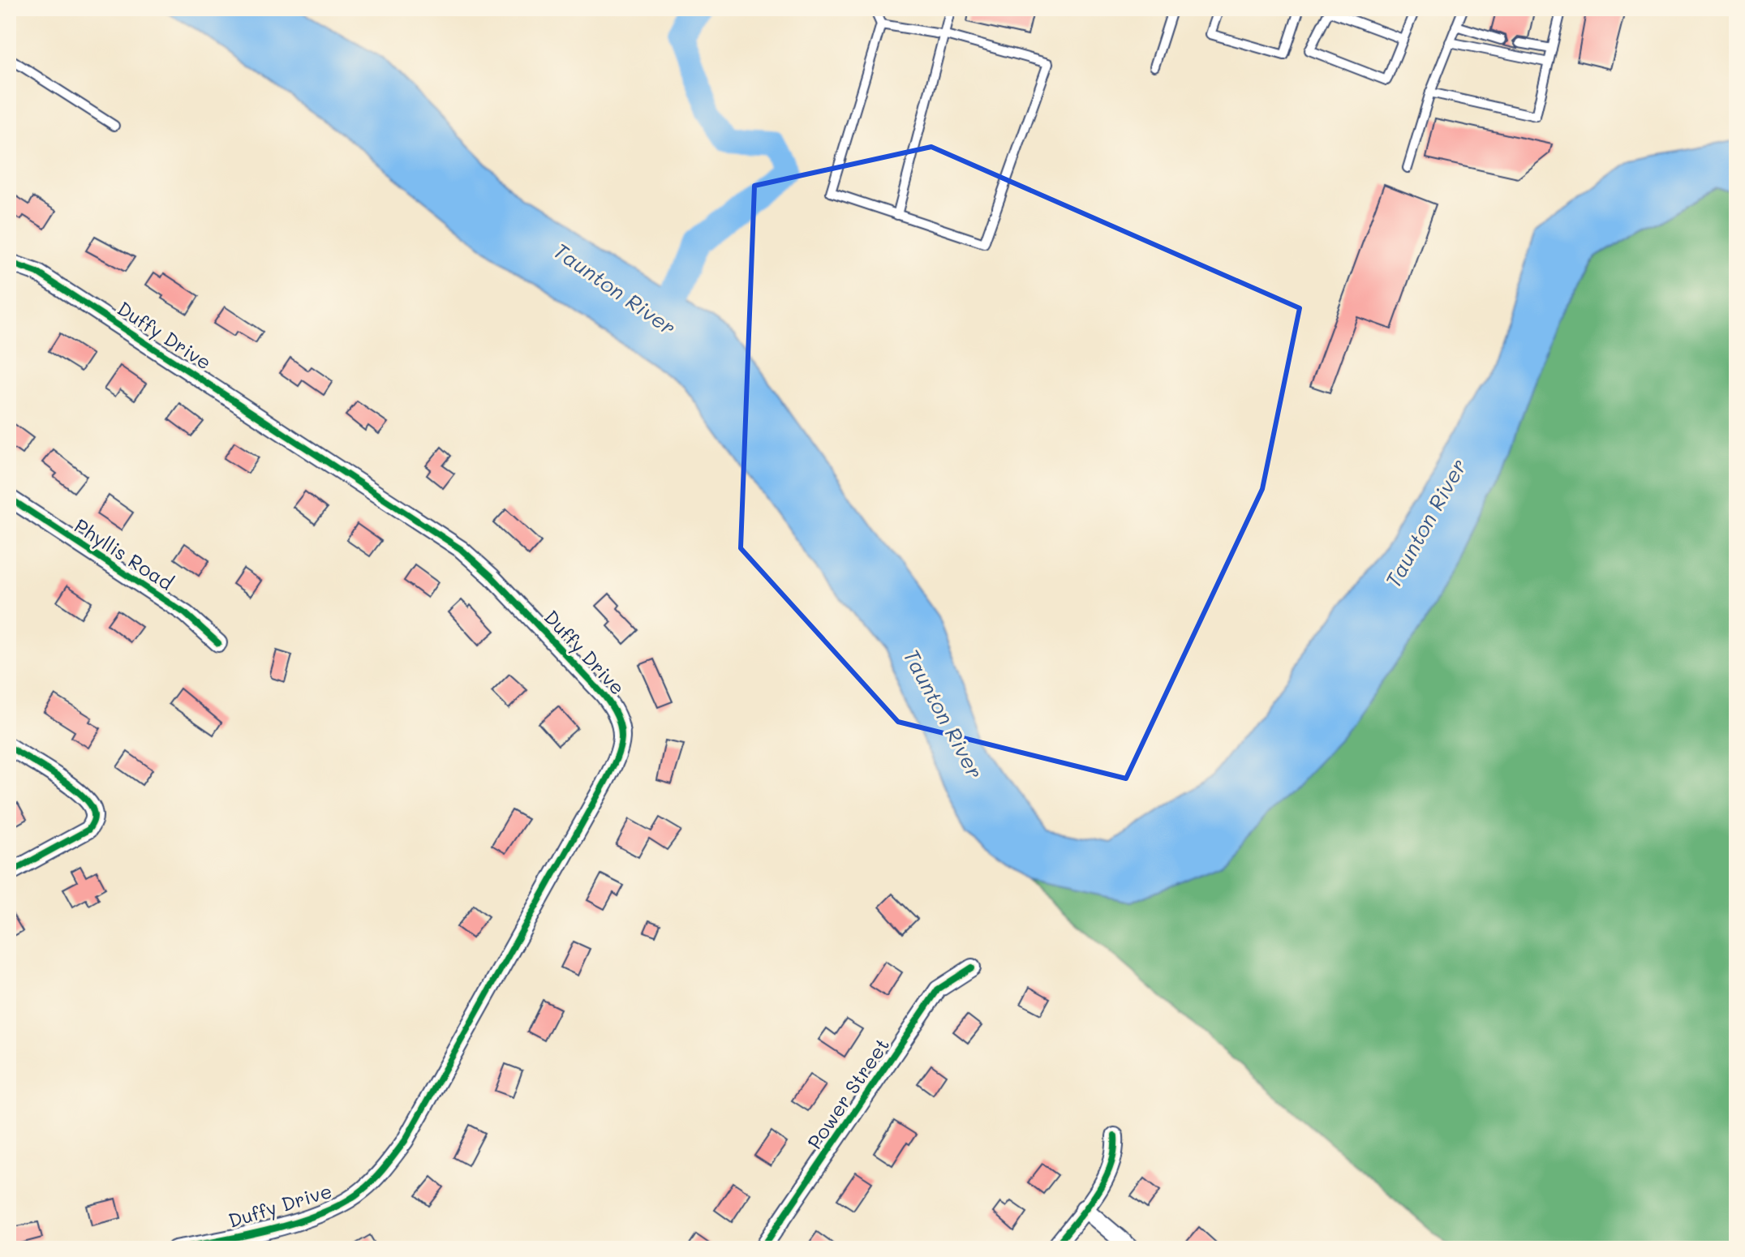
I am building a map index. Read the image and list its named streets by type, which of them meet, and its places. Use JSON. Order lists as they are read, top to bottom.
{
  "streets": {
    "street": ["Duffy Drive", "Phyllis Road", "Power Street"]
  },
  "water": ["Taunton River"]
}
